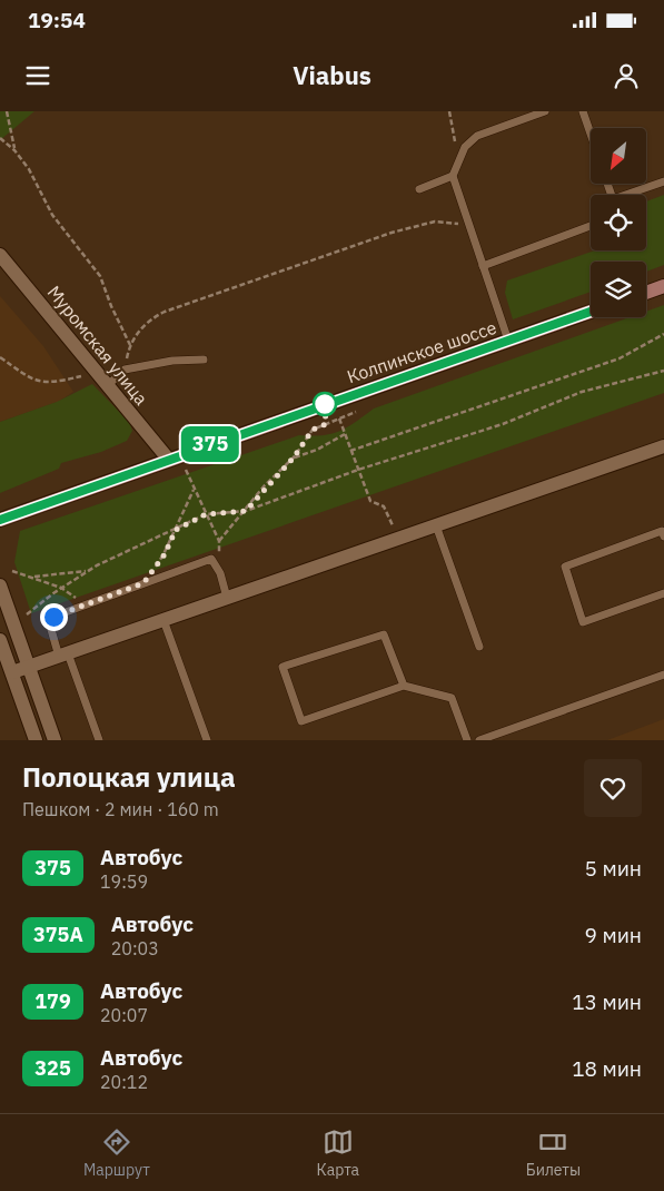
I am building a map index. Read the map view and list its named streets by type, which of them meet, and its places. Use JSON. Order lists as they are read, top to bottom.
{
  "streets": {
    "main road": ["Колпинское шоссе"],
    "street": ["Муромская улица"]
  },
  "crossings": [
    ["Муромская улица", "Колпинское шоссе"]
  ],
  "lines": ["bus line 375"],
  "north": "bottom left",
  "page": {
    "status": "19:54",
    "header": "Viabus",
    "on_map": "375",
    "heading": ["Полоцкая улица", "Пешком · 2 мин · 160 m"],
    "list": [
      {
        "mark": "375",
        "name": "Автобус",
        "note": "19:59",
        "value": "5 мин"
      },
      {
        "mark": "375А",
        "name": "Автобус",
        "note": "20:03",
        "value": "9 мин"
      },
      {
        "mark": "179",
        "name": "Автобус",
        "note": "20:07",
        "value": "13 мин"
      },
      {
        "mark": "325",
        "name": "Автобус",
        "note": "20:12",
        "value": "18 мин"
      }
    ],
    "tabs": ["Маршрут", "Карта", "Билеты"]
  }
}
